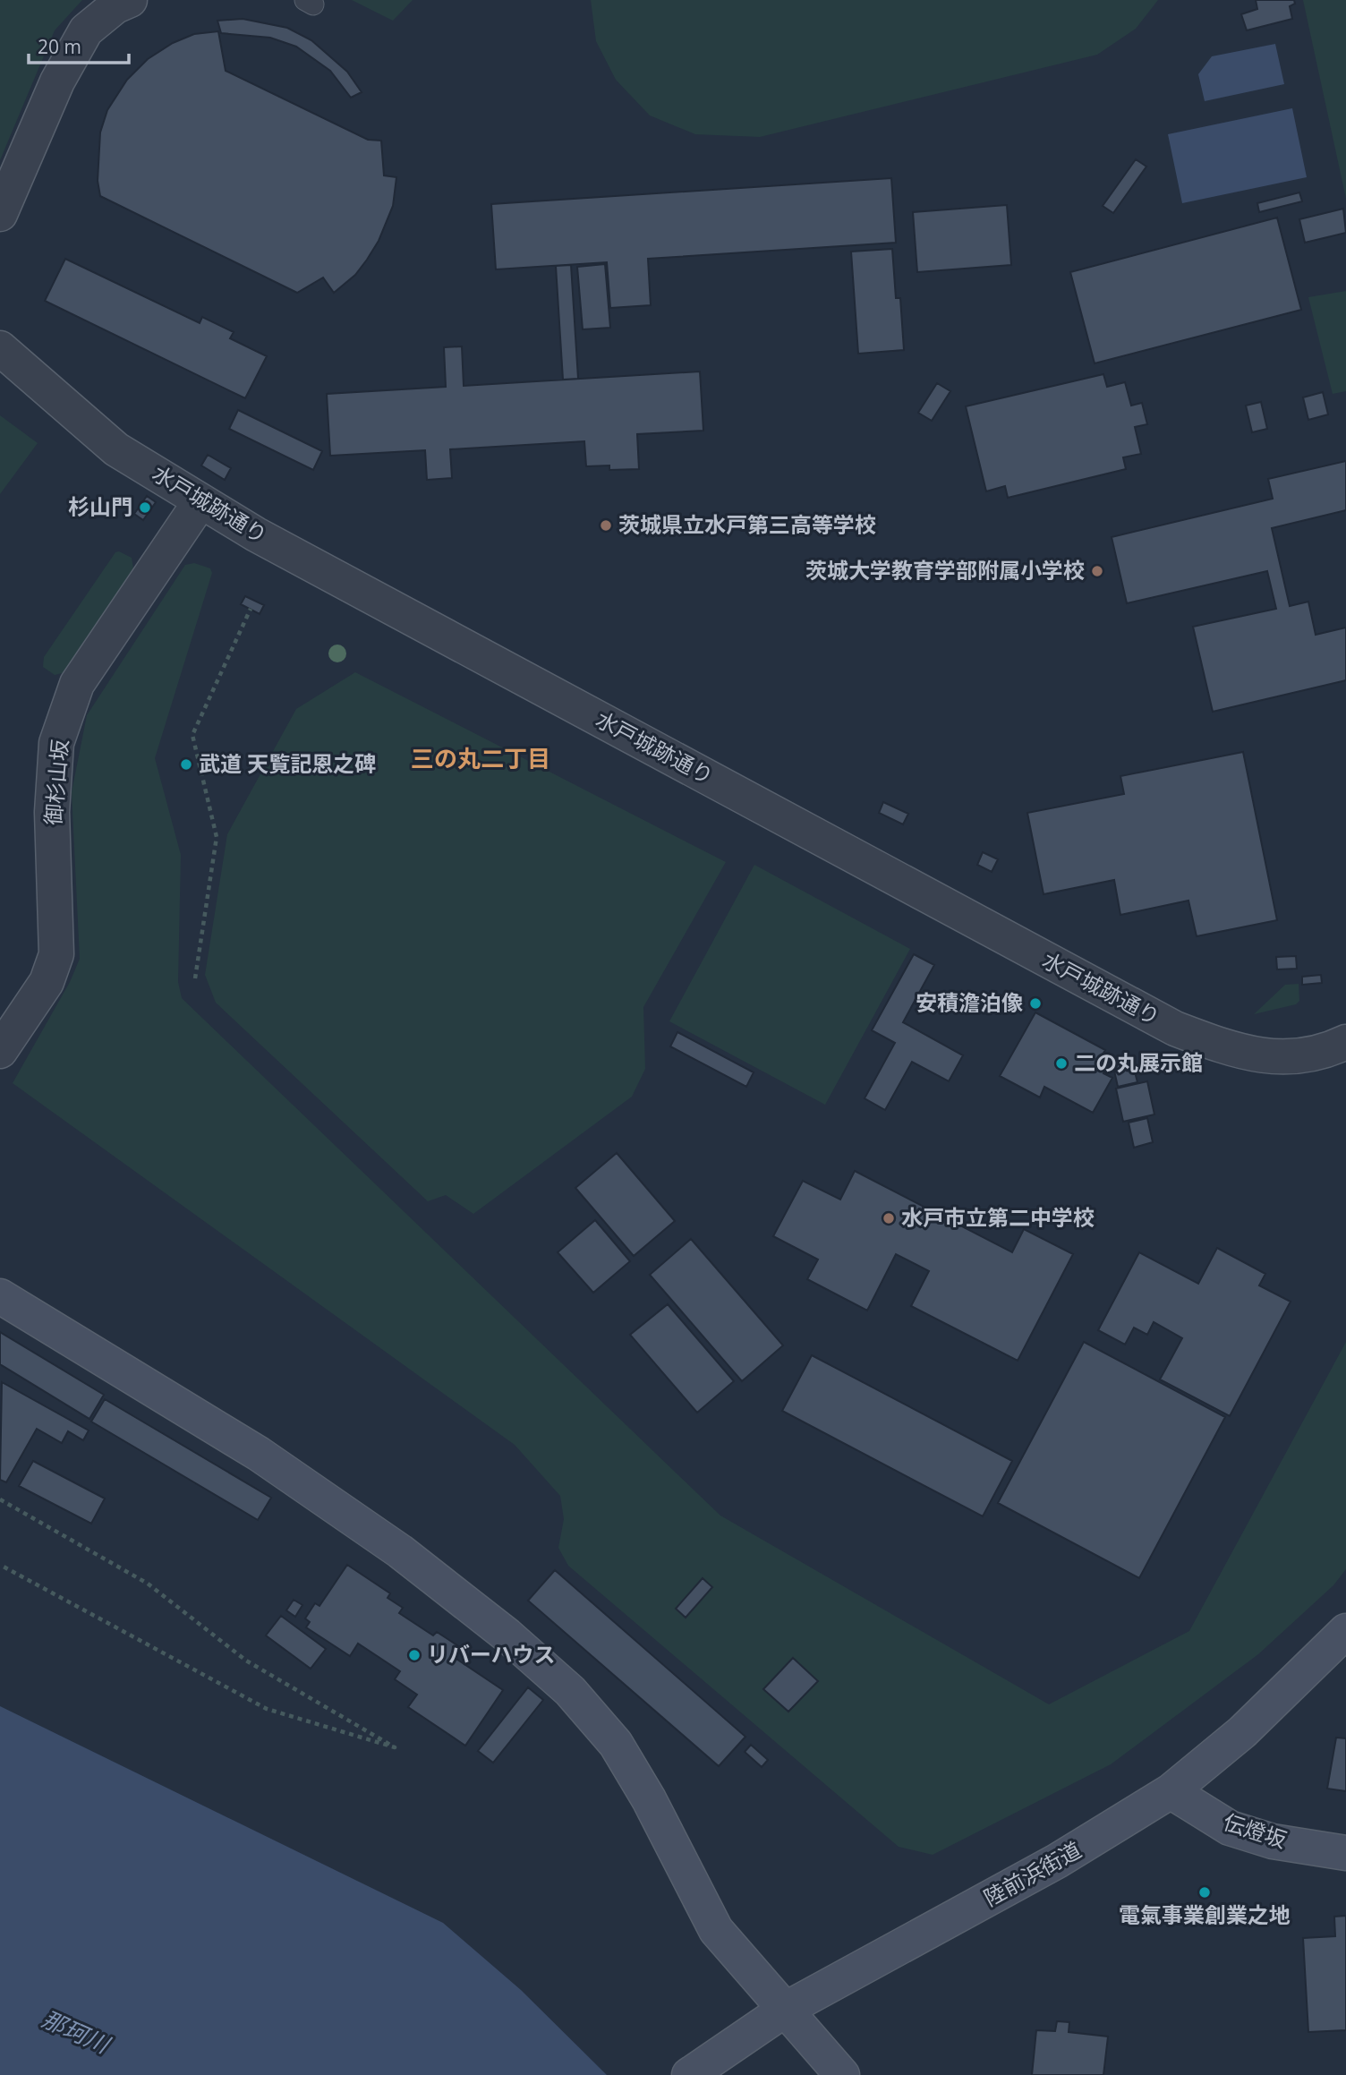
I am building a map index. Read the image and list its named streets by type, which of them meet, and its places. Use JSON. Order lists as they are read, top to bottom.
{
  "streets": {
    "street": [
      "水戸城跡通り",
      "御杉山坂",
      "伝燈坂",
      "陸前浜街道"
    ]
  },
  "crossings": [
    ["水戸城跡通り", "御杉山坂"],
    ["伝燈坂", "陸前浜街道"]
  ],
  "districts": ["三の丸二丁目"],
  "water": ["那珂川"],
  "places": [
    "杉山門",
    "茨城県立水戸第三高等学校",
    "茨城大学教育学部附属小学校",
    "武道 天覧記恩之碑",
    "安積澹泊像",
    "二の丸展示館",
    "水戸市立第二中学校",
    "リバーハウス",
    "電氣事業創業之地"
  ],
  "scale_bar": "20 m"
}
